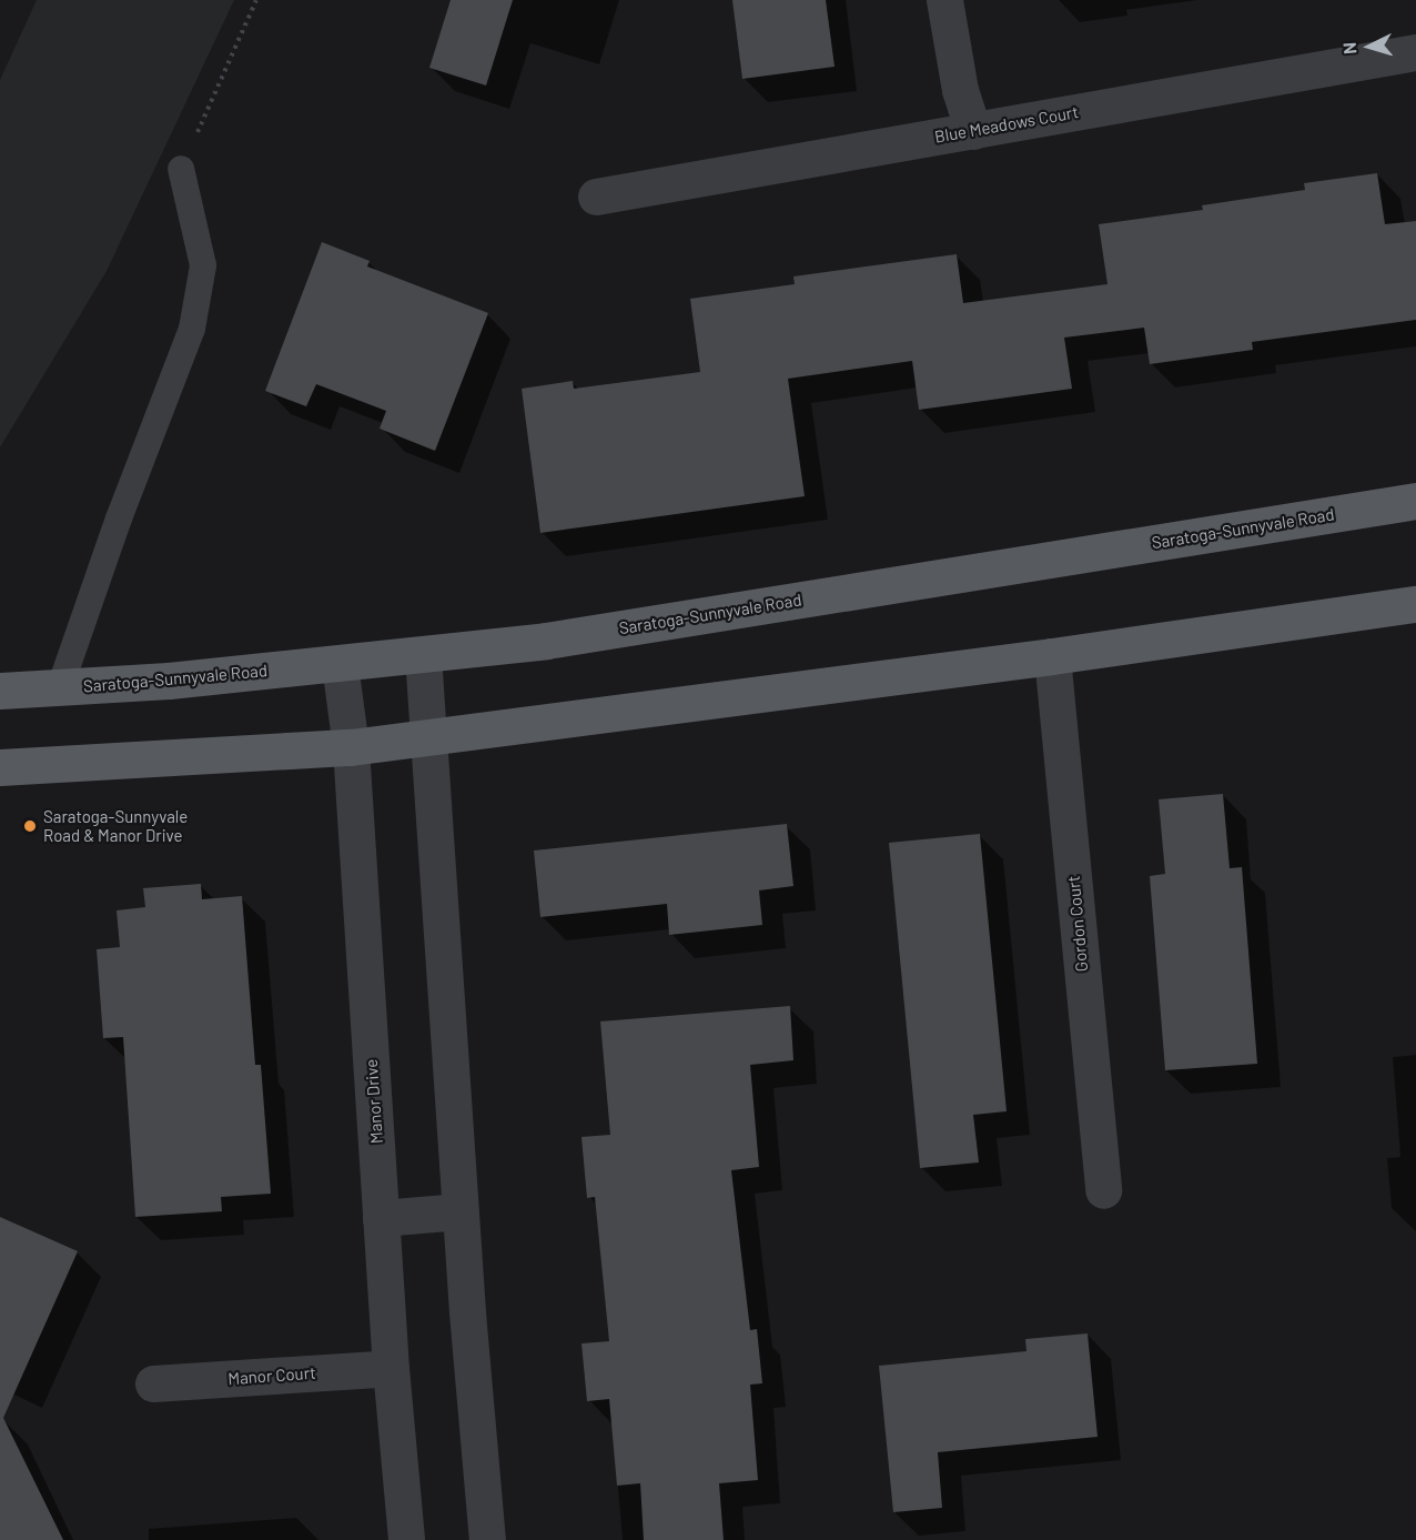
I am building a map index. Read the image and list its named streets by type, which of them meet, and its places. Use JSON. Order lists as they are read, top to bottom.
{
  "streets": {
    "main road": ["Saratoga-Sunnyvale Road"],
    "street": [
      "Blue Meadows Court",
      "Gordon Court",
      "Manor Drive",
      "Manor Court"
    ]
  },
  "crossings": [
    ["Saratoga-Sunnyvale Road", "Manor Drive"],
    ["Manor Drive", "Manor Court"]
  ],
  "places": ["Saratoga-Sunnyvale Road & Manor Drive"],
  "north": "left"
}
